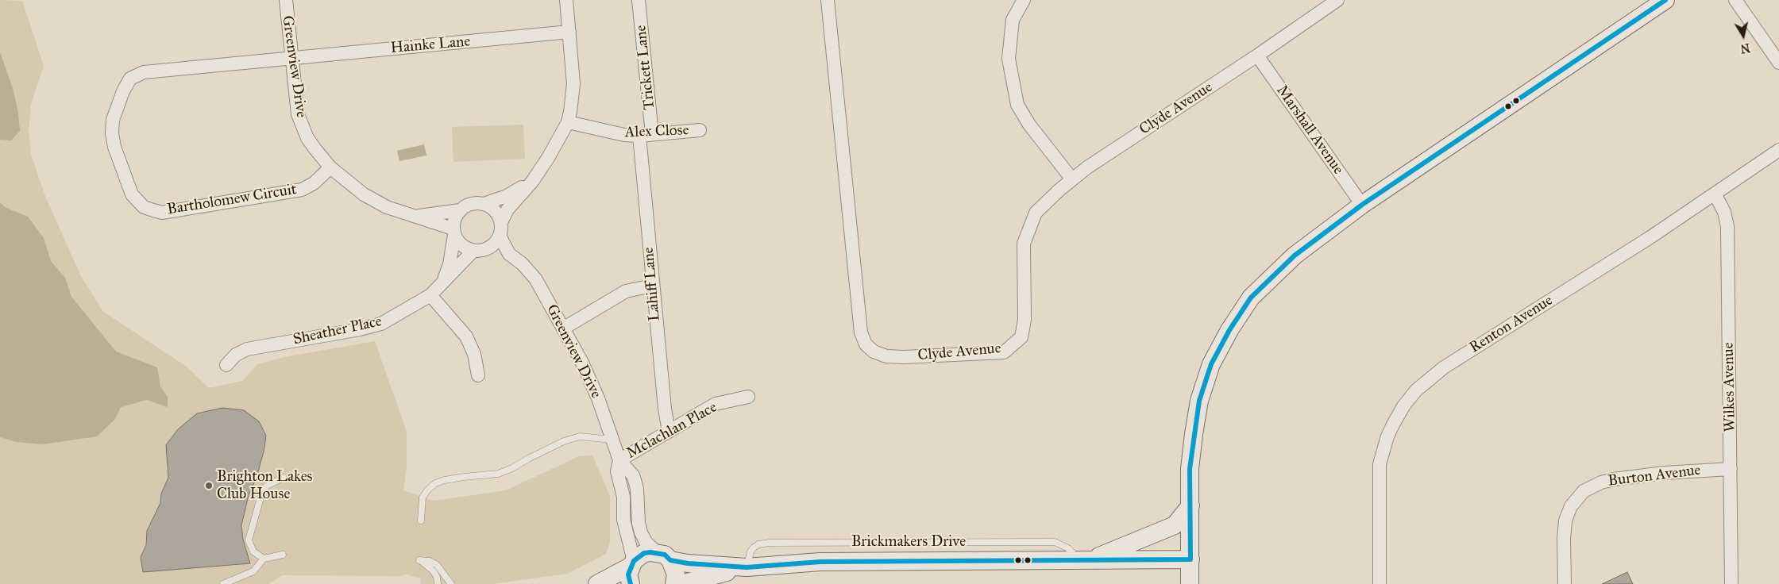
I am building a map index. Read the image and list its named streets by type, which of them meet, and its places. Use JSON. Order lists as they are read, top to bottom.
{
  "streets": {
    "main road": ["Brickmakers Drive"],
    "street": [
      "Hainke Lane",
      "Greenview Drive",
      "Trickett Lane",
      "Clyde Avenue",
      "Marshall Avenue",
      "Alex Close",
      "Bartholomew Circuit",
      "Lahiff Lane",
      "Renton Avenue",
      "Sheather Place",
      "Wilkes Avenue",
      "Mclachlan Place",
      "Burton Avenue"
    ]
  },
  "crossings": [
    ["Hainke Lane", "Greenview Drive"],
    ["Hainke Lane", "Bartholomew Circuit"],
    ["Greenview Drive", "Bartholomew Circuit"],
    ["Greenview Drive", "Sheather Place"],
    ["Greenview Drive", "Mclachlan Place"],
    ["Greenview Drive", "Brickmakers Drive"],
    ["Trickett Lane", "Alex Close"],
    ["Trickett Lane", "Lahiff Lane"],
    ["Clyde Avenue", "Marshall Avenue"],
    ["Alex Close", "Lahiff Lane"],
    ["Lahiff Lane", "Mclachlan Place"],
    ["Renton Avenue", "Wilkes Avenue"],
    ["Wilkes Avenue", "Burton Avenue"]
  ],
  "places": ["Brighton Lakes Club House"],
  "north": "bottom"
}
